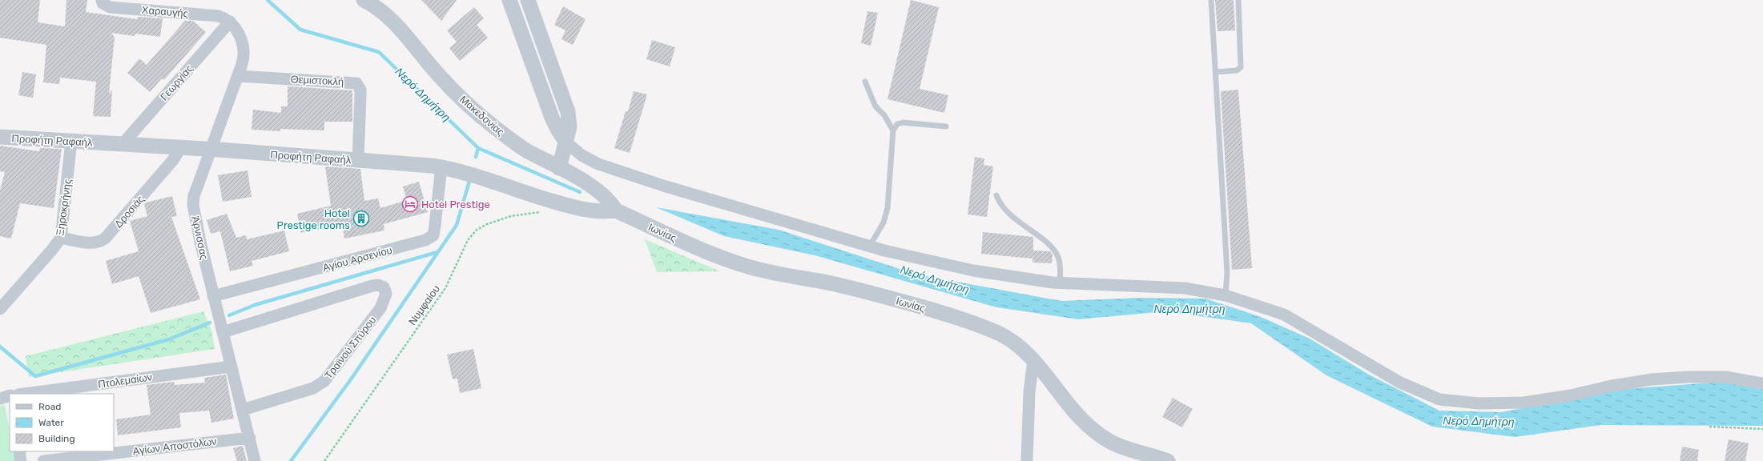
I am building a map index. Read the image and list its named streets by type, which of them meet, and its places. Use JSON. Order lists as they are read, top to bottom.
{
  "streets": {
    "street": [
      "Χαραυγής",
      "Θεμιστοκλή",
      "Γεωργίας",
      "Μακεδονίας",
      "Προφήτη Ραφαήλ",
      "Ξηροκρήνης",
      "Δροσιάς",
      "Ιωνίας",
      "Άρνισσας",
      "Αγίου Αρσενίου",
      "Τραϊνού Σπύρου",
      "Πτολεμαίων",
      "Αγίων Αποστόλων"
    ],
    "path": ["Νυμφαίου"]
  },
  "crossings": [
    ["Χαραυγής", "Γεωργίας"],
    ["Χαραυγής", "Άρνισσας"],
    ["Θεμιστοκλή", "Προφήτη Ραφαήλ"],
    ["Θεμιστοκλή", "Άρνισσας"],
    ["Γεωργίας", "Προφήτη Ραφαήλ"],
    ["Γεωργίας", "Άρνισσας"],
    ["Μακεδονίας", "Προφήτη Ραφαήλ"],
    ["Μακεδονίας", "Ιωνίας"],
    ["Προφήτη Ραφαήλ", "Ξηροκρήνης"],
    ["Προφήτη Ραφαήλ", "Δροσιάς"],
    ["Προφήτη Ραφαήλ", "Ιωνίας"],
    ["Προφήτη Ραφαήλ", "Άρνισσας"],
    ["Προφήτη Ραφαήλ", "Αγίου Αρσενίου"],
    ["Ξηροκρήνης", "Δροσιάς"],
    ["Άρνισσας", "Αγίου Αρσενίου"],
    ["Άρνισσας", "Τραϊνού Σπύρου"],
    ["Άρνισσας", "Πτολεμαίων"],
    ["Άρνισσας", "Αγίων Αποστόλων"]
  ],
  "water": ["Νερό Δημήτρη"],
  "places": {
    "hotel": ["Hotel Prestige"],
    "building": ["Hotel Prestige rooms"]
  },
  "legend": ["Road", "Water", "Building"]
}
